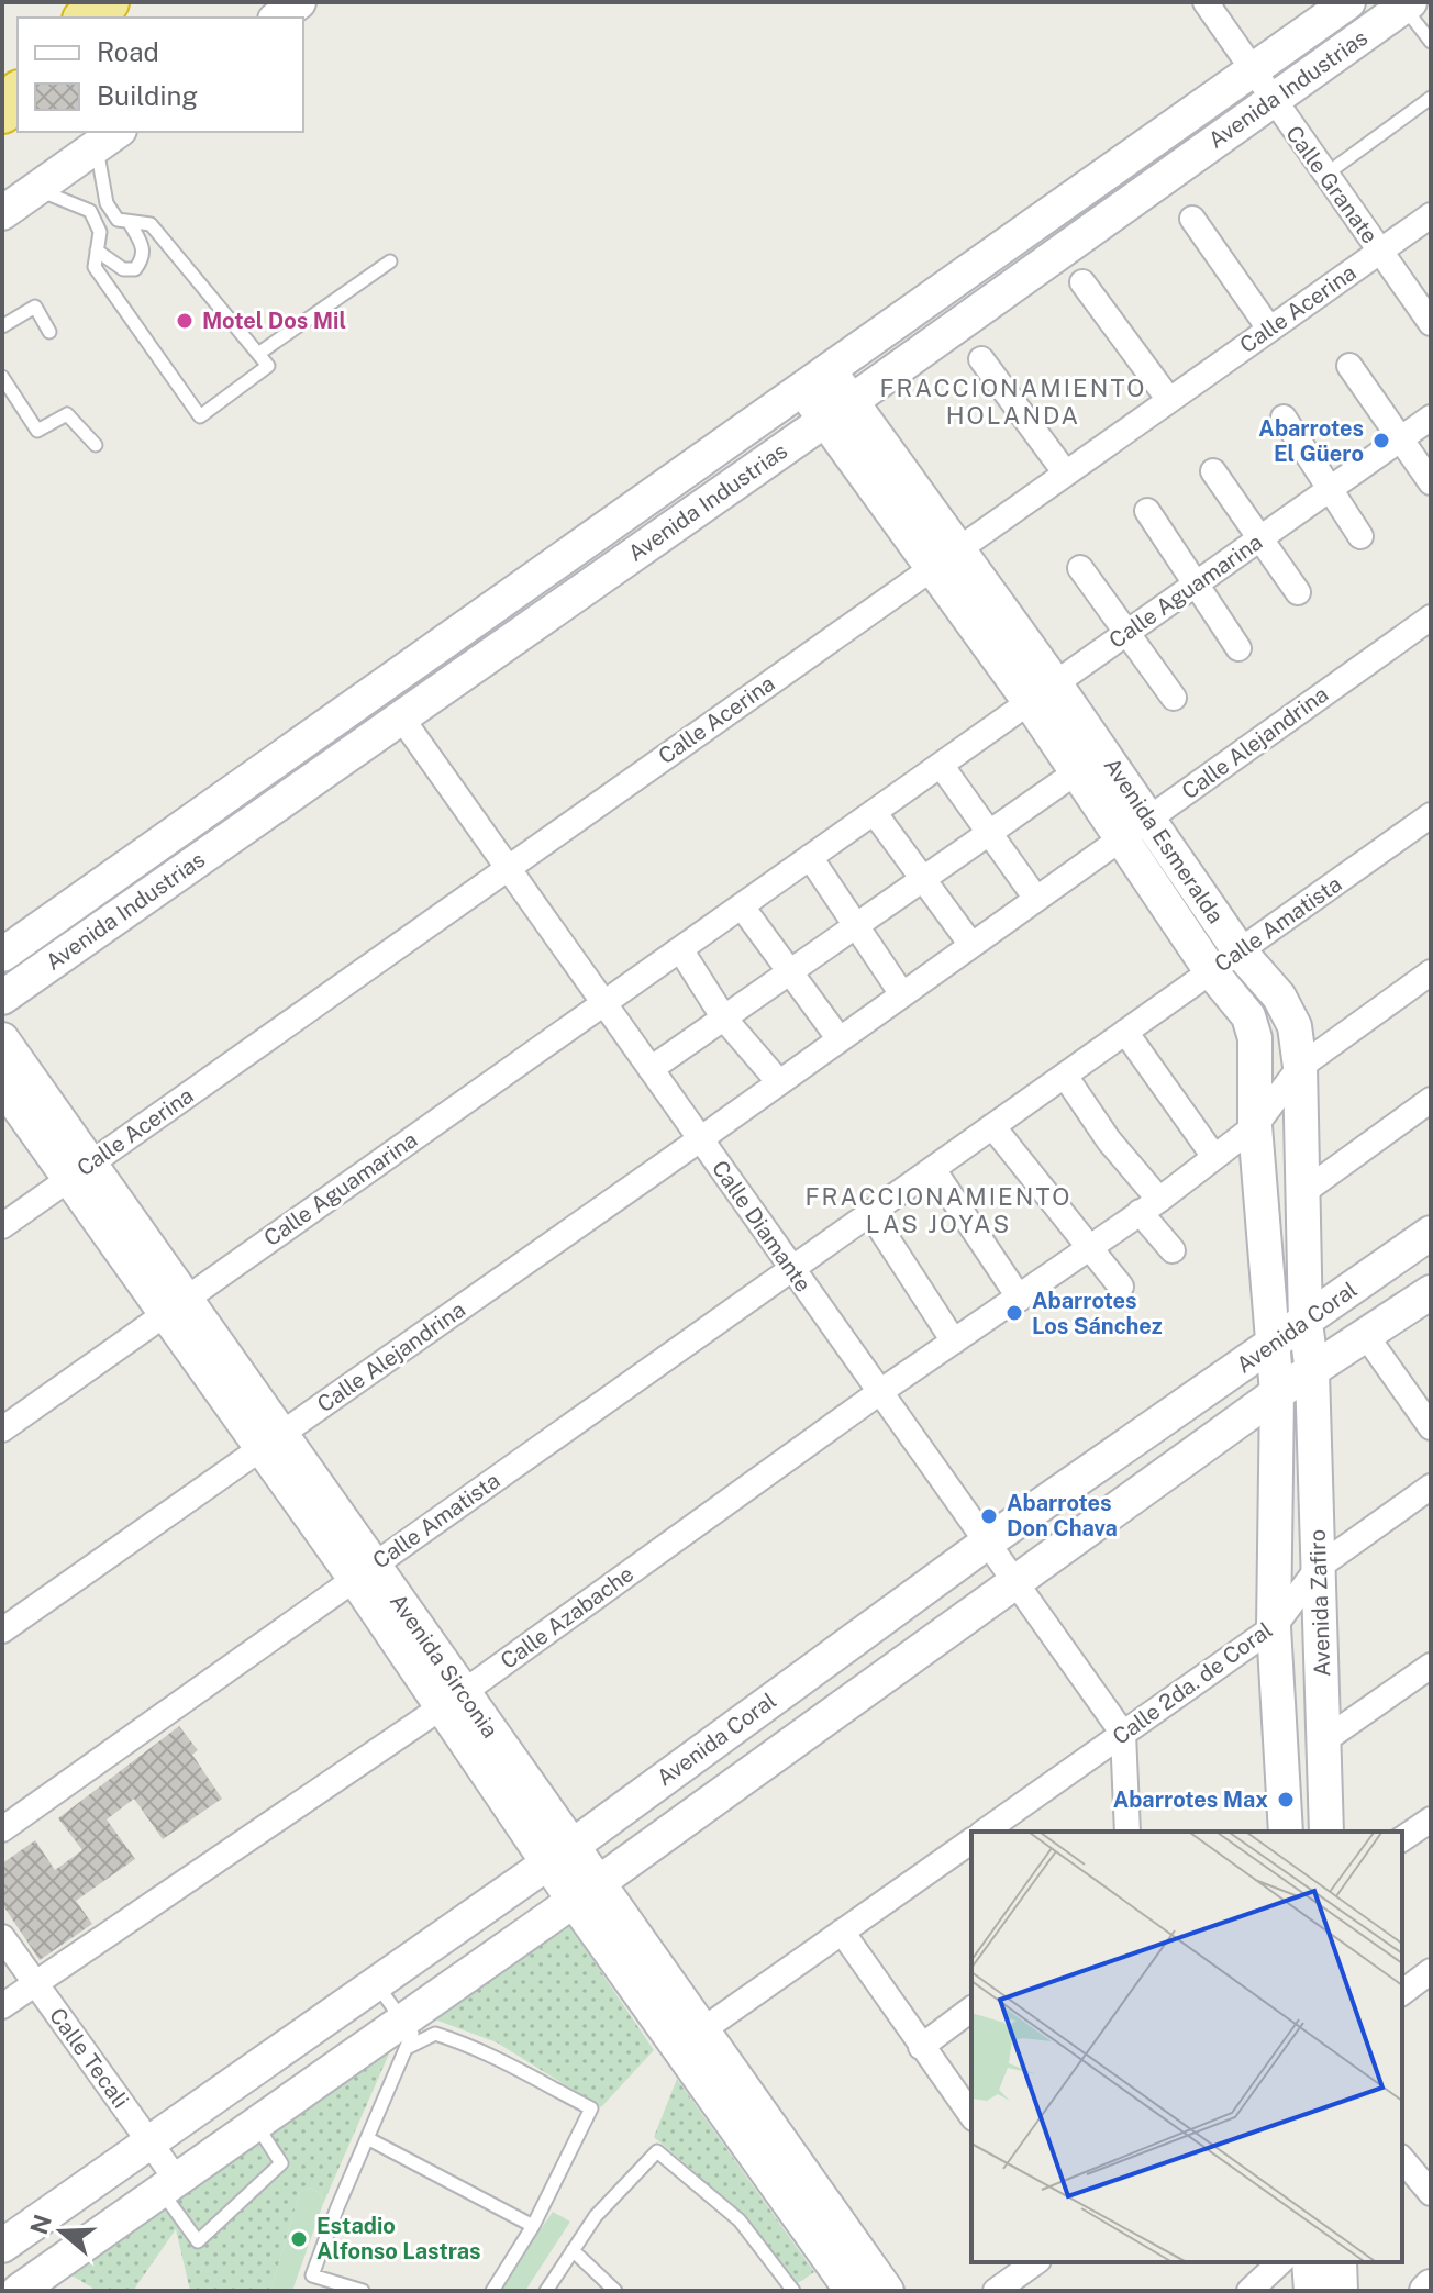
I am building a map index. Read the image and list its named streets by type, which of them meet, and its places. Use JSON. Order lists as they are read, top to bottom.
{
  "streets": {
    "street": [
      "Avenida Industrias",
      "Calle Granate",
      "Calle Acerina",
      "Calle Aguamarina",
      "Calle Alejandrina",
      "Avenida Esmeralda",
      "Calle Amatista",
      "Calle Diamante",
      "Avenida Coral",
      "Avenida Zafiro",
      "Calle Azabache",
      "Avenida Sirconia",
      "Calle 2da. de Coral",
      "Calle Tecali"
    ]
  },
  "crossings": [
    ["Avenida Industrias", "Calle Granate"],
    ["Avenida Industrias", "Avenida Esmeralda"],
    ["Avenida Industrias", "Calle Diamante"],
    ["Calle Granate", "Calle Acerina"],
    ["Calle Acerina", "Avenida Esmeralda"],
    ["Calle Acerina", "Calle Diamante"],
    ["Calle Acerina", "Avenida Sirconia"],
    ["Calle Aguamarina", "Avenida Esmeralda"],
    ["Calle Aguamarina", "Calle Diamante"],
    ["Calle Aguamarina", "Avenida Sirconia"],
    ["Calle Alejandrina", "Avenida Esmeralda"],
    ["Calle Alejandrina", "Calle Diamante"],
    ["Calle Alejandrina", "Avenida Sirconia"],
    ["Avenida Esmeralda", "Calle Amatista"],
    ["Avenida Esmeralda", "Avenida Coral"],
    ["Avenida Esmeralda", "Avenida Zafiro"],
    ["Avenida Esmeralda", "Calle Azabache"],
    ["Calle Amatista", "Calle Diamante"],
    ["Calle Amatista", "Avenida Sirconia"],
    ["Calle Diamante", "Avenida Coral"],
    ["Calle Diamante", "Calle Azabache"],
    ["Calle Diamante", "Calle 2da. de Coral"],
    ["Avenida Coral", "Avenida Zafiro"],
    ["Avenida Coral", "Avenida Sirconia"],
    ["Avenida Coral", "Calle Tecali"],
    ["Avenida Zafiro", "Calle 2da. de Coral"],
    ["Calle Azabache", "Avenida Sirconia"],
    ["Calle Azabache", "Calle Tecali"]
  ],
  "districts": ["FRACCIONAMIENTO HOLANDA", "FRACCIONAMIENTO LAS JOYAS"],
  "places": [
    "Motel Dos Mil",
    "Abarrotes El Güero",
    "Abarrotes Los Sánchez",
    "Abarrotes Don Chava",
    "Abarrotes Max",
    "Estadio Alfonso Lastras"
  ],
  "legend": ["Road", "Building"],
  "north": "left"
}
